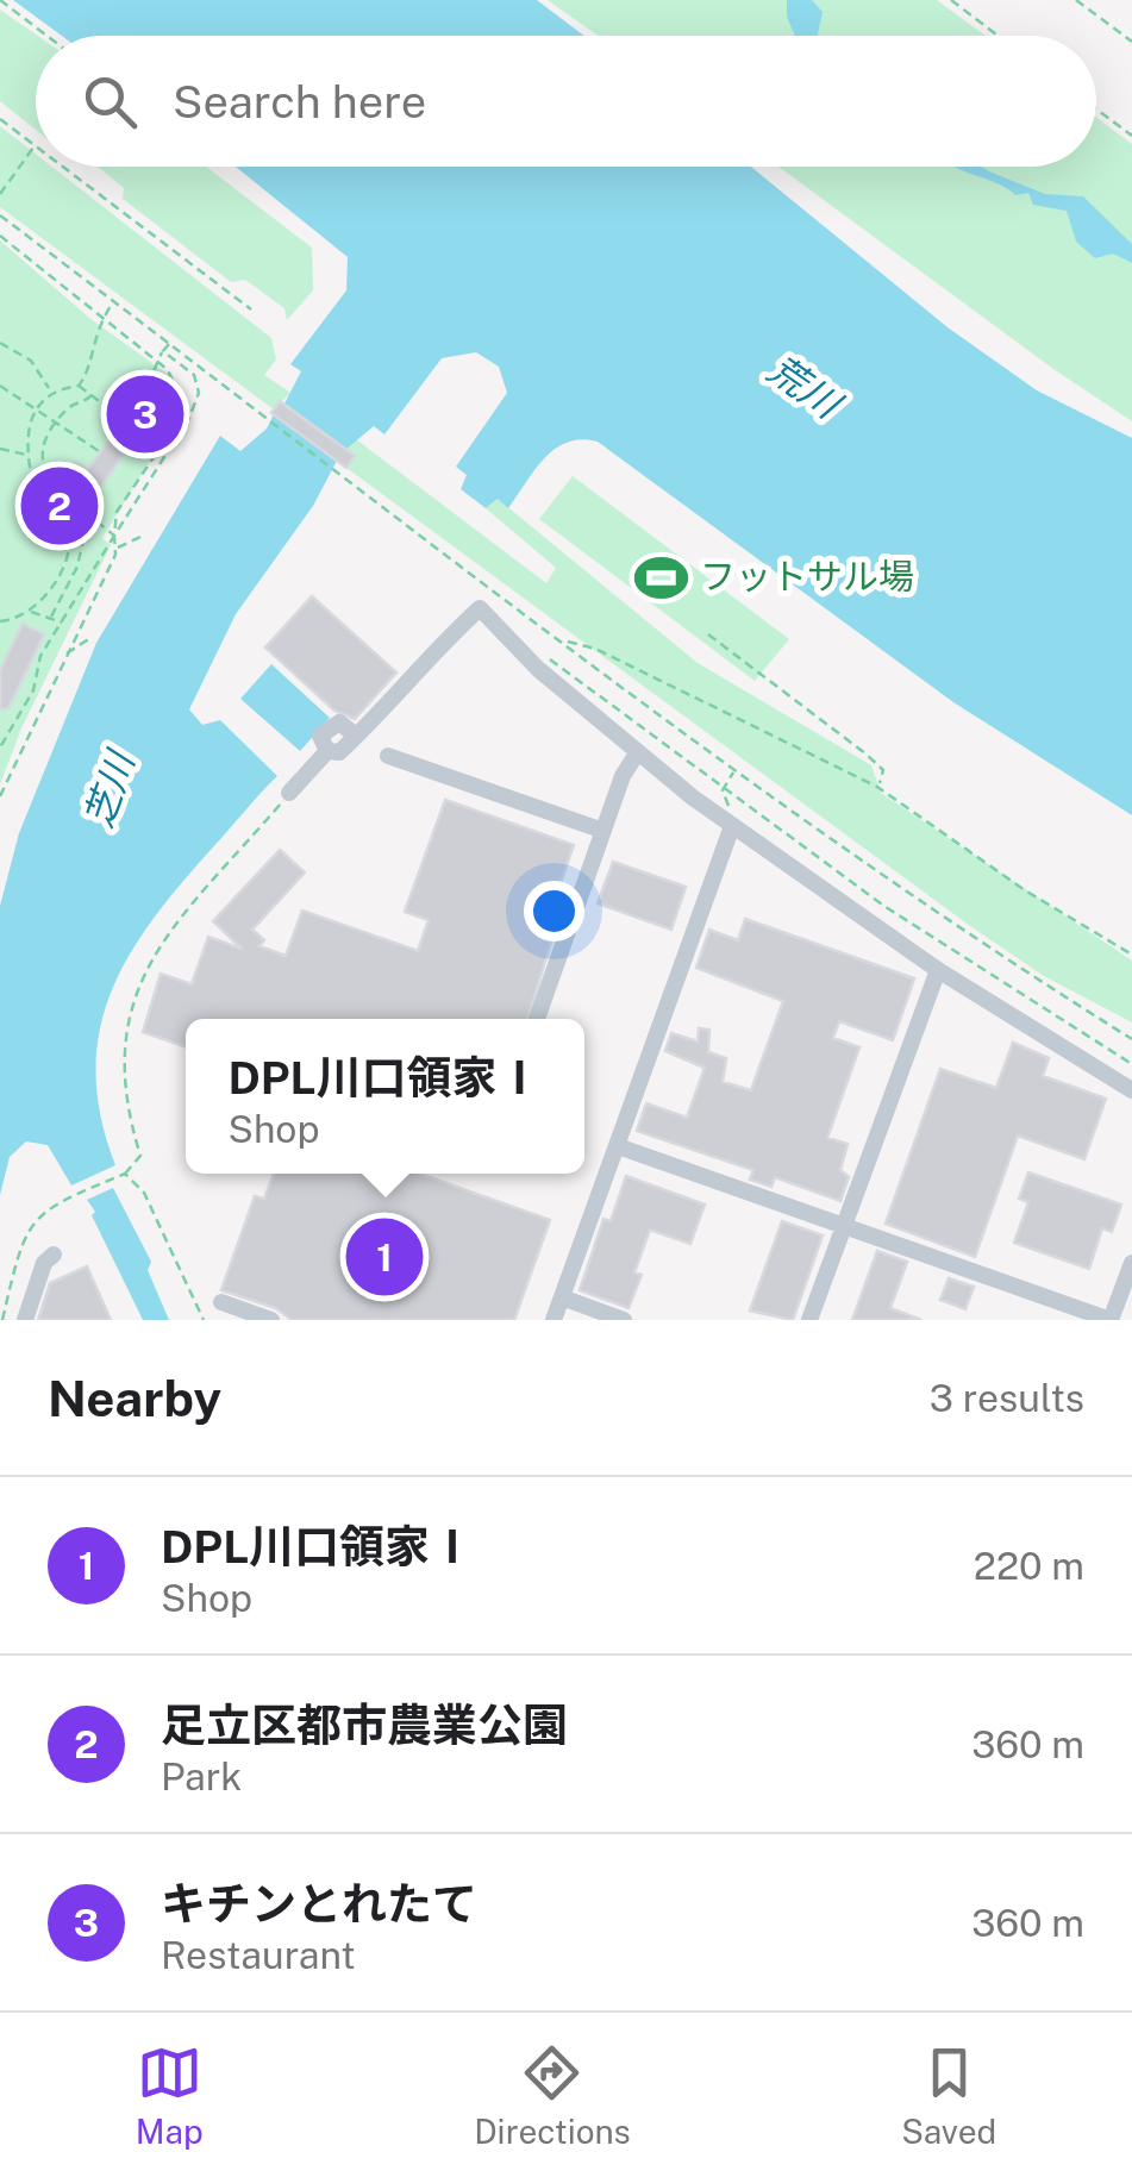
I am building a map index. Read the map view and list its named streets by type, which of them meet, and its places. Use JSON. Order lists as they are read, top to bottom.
{
  "water": ["荒川", "芝川"],
  "places": {
    "sports": ["フットサル場"]
  },
  "page": {
    "search": "Search here",
    "pins": ["3", "2", "1"],
    "popup": ["DPL川口領家Ⅰ", "Shop"],
    "heading": ["Nearby", "3 results"],
    "list": [
      {
        "mark": "1",
        "name": "DPL川口領家Ⅰ",
        "note": "Shop",
        "value": "220 m"
      },
      {
        "mark": "2",
        "name": "足立区都市農業公園",
        "note": "Park",
        "value": "360 m"
      },
      {
        "mark": "3",
        "name": "キチンとれたて",
        "note": "Restaurant",
        "value": "360 m"
      }
    ],
    "nav": ["Map", "Directions", "Saved"]
  }
}
